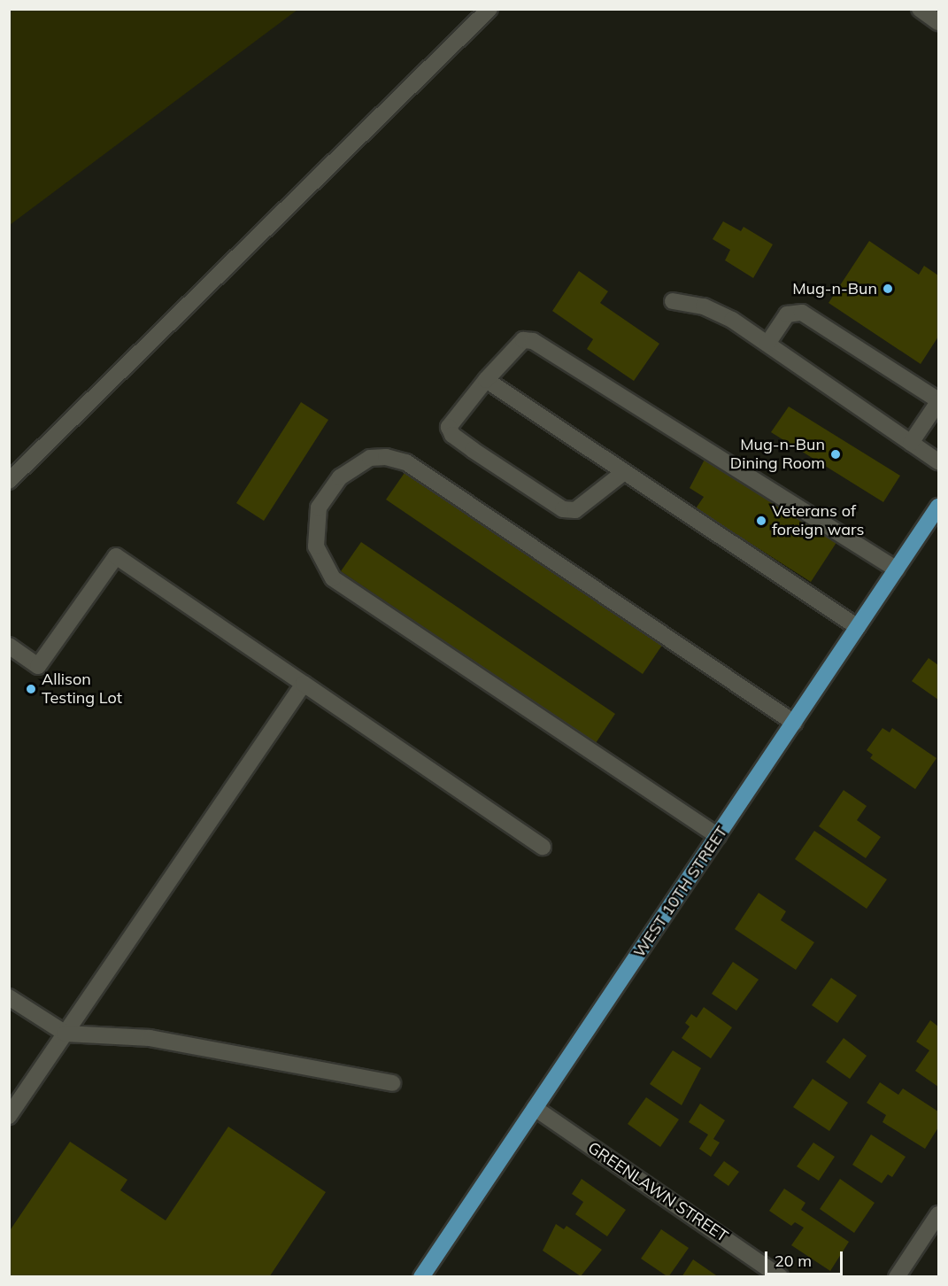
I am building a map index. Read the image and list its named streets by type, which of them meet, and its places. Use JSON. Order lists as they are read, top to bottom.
{
  "streets": {
    "main road": ["WEST 10TH STREET"],
    "street": ["GREENLAWN STREET"]
  },
  "crossings": [
    ["WEST 10TH STREET", "GREENLAWN STREET"]
  ],
  "places": [
    "Mug-n-Bun",
    "Mug-n-Bun Dining Room",
    "Veterans of foreign wars",
    "Allison Testing Lot"
  ],
  "scale_bar": "20 m"
}
